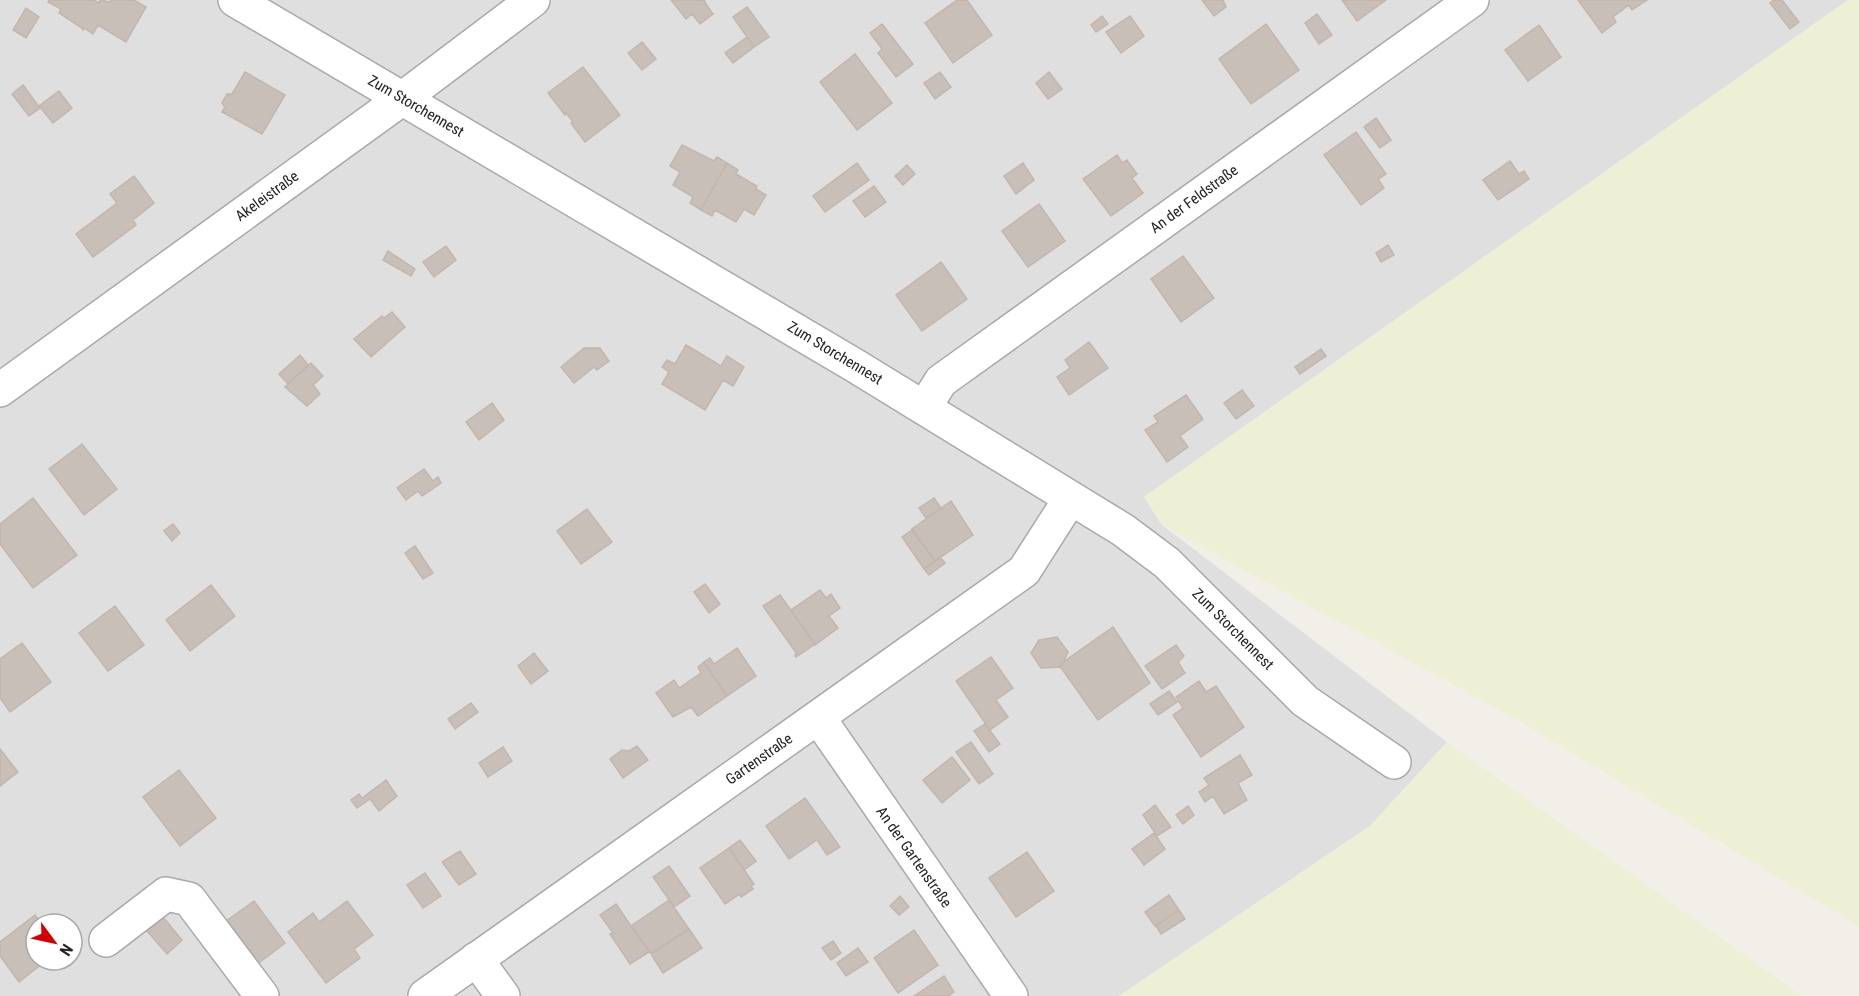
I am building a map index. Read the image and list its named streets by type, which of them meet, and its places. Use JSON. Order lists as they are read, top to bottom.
{
  "streets": {
    "street": [
      "Zum Storchennest",
      "Akeleistraße",
      "An der Feldstraße",
      "Gartenstraße",
      "An der Gartenstraße"
    ]
  },
  "crossings": [
    ["Zum Storchennest", "Akeleistraße"],
    ["Zum Storchennest", "An der Feldstraße"],
    ["Zum Storchennest", "Gartenstraße"],
    ["Gartenstraße", "An der Gartenstraße"]
  ],
  "north": "bottom right"
}
